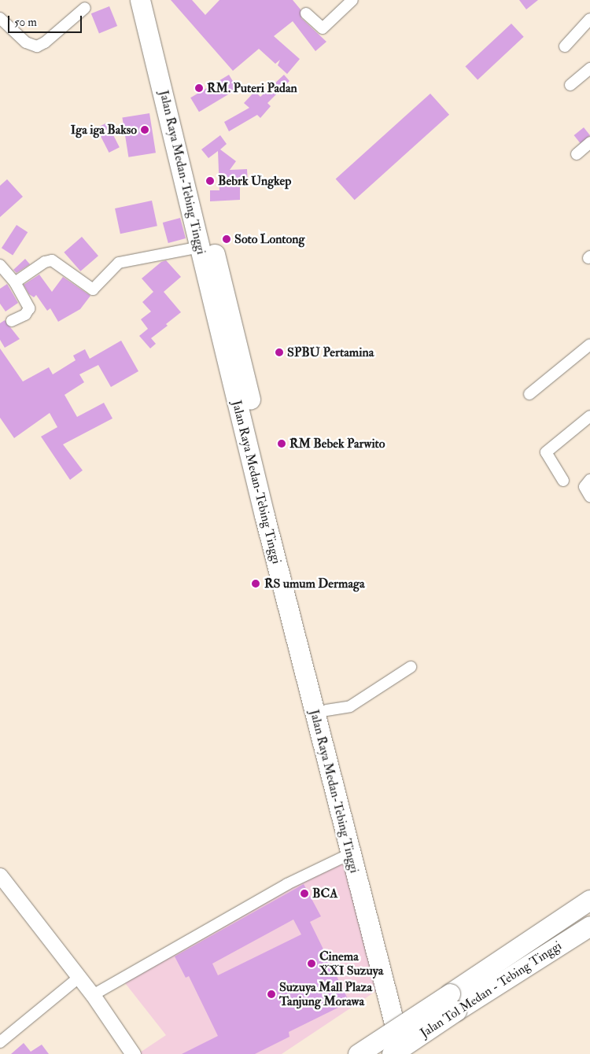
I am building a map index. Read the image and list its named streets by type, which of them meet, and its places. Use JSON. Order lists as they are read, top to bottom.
{
  "streets": {
    "highway": ["Jalan Raya Medan-Tebing Tinggi", "Jalan Tol Medan - Tebing Tinggi"]
  },
  "places": [
    "RM. Puteri Padan",
    "Iga iga Bakso",
    "Bebrk Ungkep",
    "Soto Lontong",
    "SPBU Pertamina",
    "RM Bebek Parwito",
    "RS umum Dermaga",
    "BCA",
    "Cinema XXI Suzuya",
    "Suzuya Mall Plaza Tanjung Morawa"
  ],
  "scale_bar": "50 m"
}
